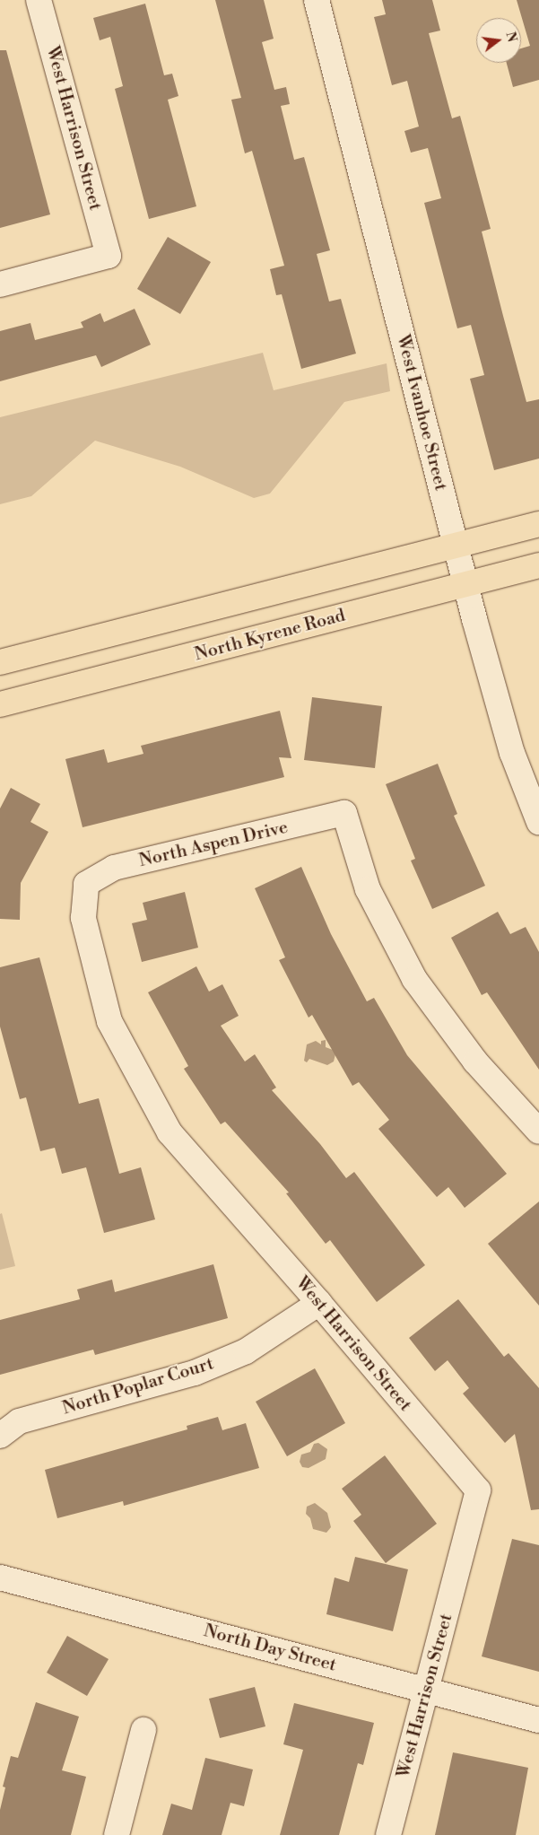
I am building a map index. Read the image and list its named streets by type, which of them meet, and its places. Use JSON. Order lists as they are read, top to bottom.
{
  "streets": {
    "main road": ["North Kyrene Road"],
    "street": [
      "West Harrison Street",
      "West Ivanhoe Street",
      "North Aspen Drive",
      "North Poplar Court",
      "North Day Street"
    ]
  },
  "crossings": [
    ["West Harrison Street", "North Aspen Drive"],
    ["West Harrison Street", "North Poplar Court"],
    ["West Harrison Street", "North Day Street"],
    ["West Ivanhoe Street", "North Kyrene Road"]
  ],
  "north": "right"
}
